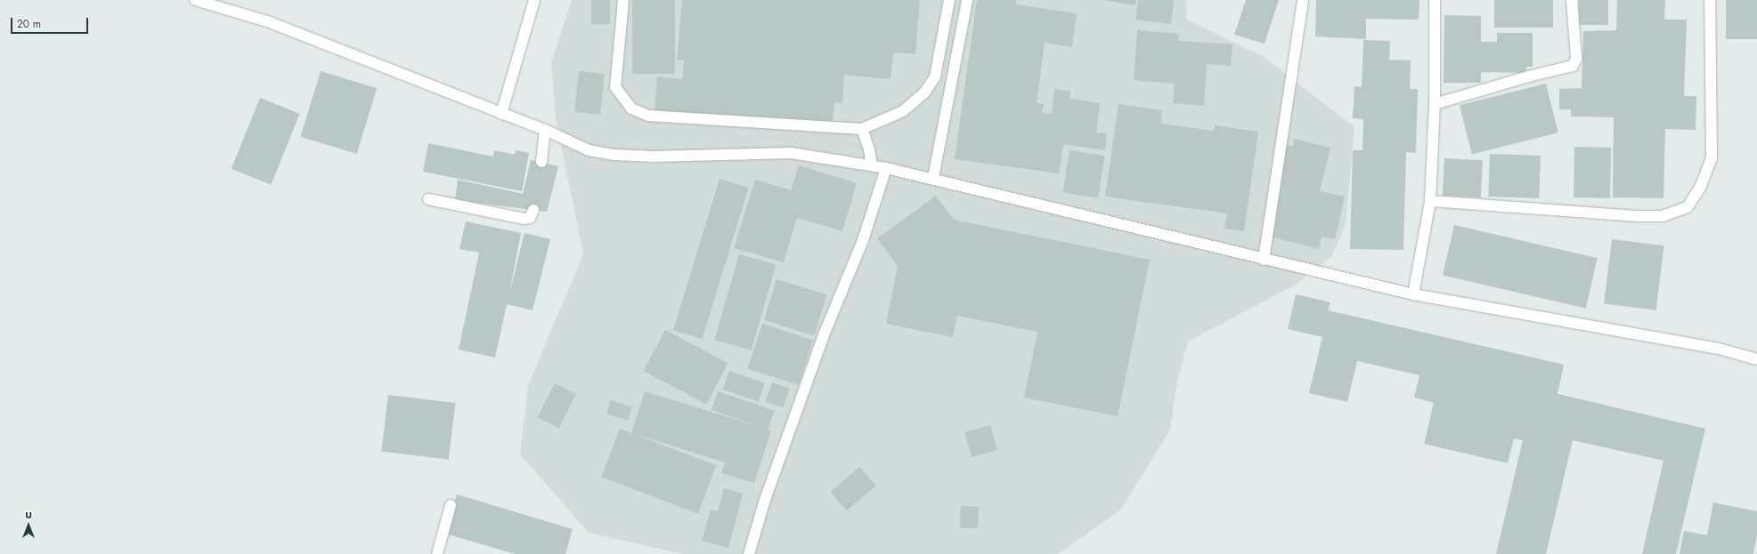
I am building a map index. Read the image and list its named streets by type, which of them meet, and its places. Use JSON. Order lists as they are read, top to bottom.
{
  "scale_bar": "20 m",
  "north": "top"
}
